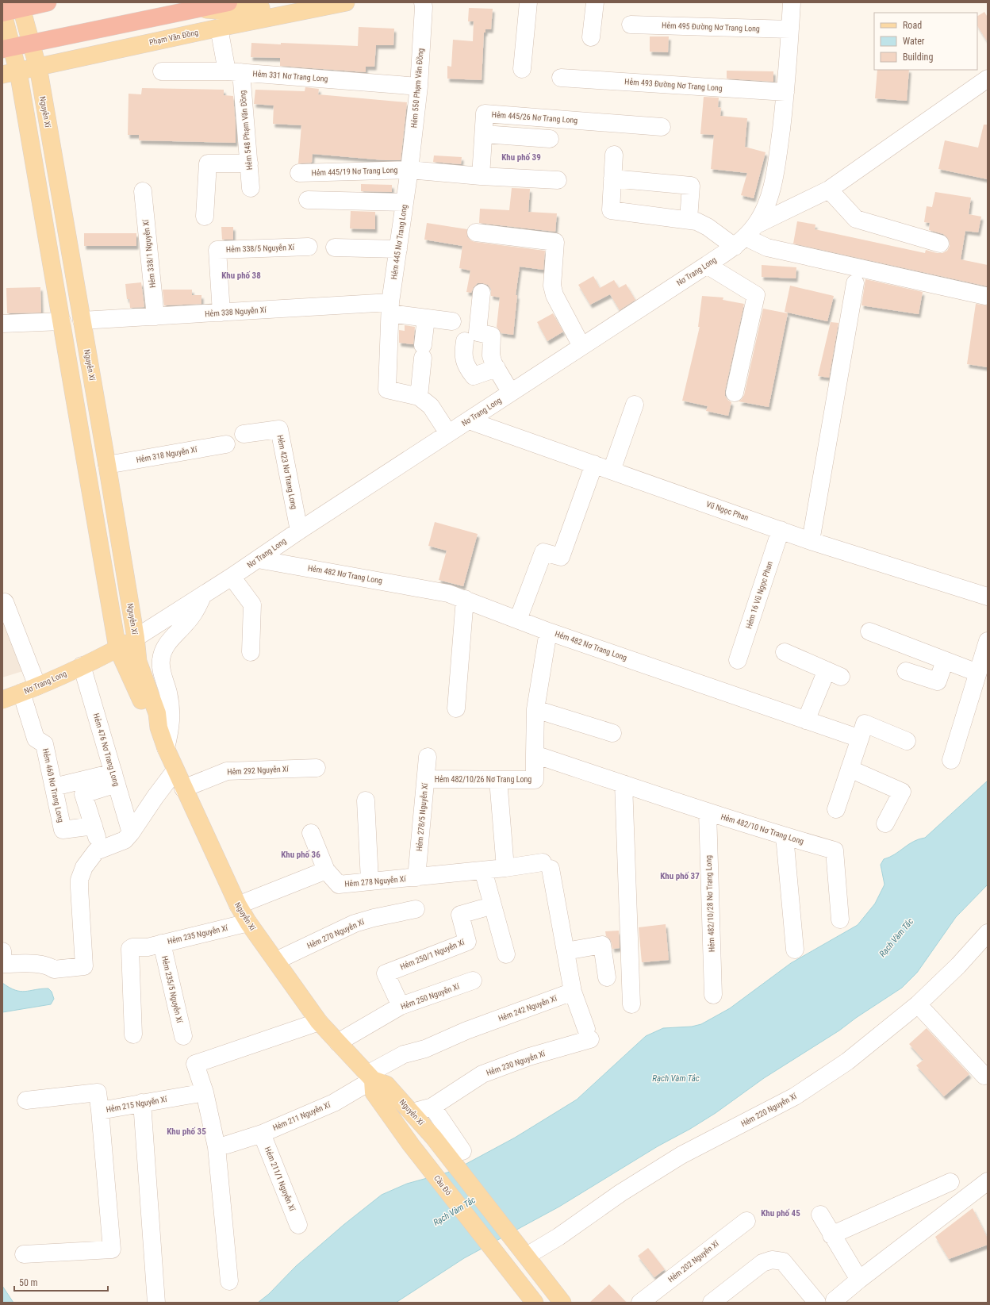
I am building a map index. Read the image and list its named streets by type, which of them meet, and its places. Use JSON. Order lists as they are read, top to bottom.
{
  "streets": {
    "main road": [
      "Phạm Văn Đồng",
      "Nguyễn Xí",
      "Nơ Trang Long",
      "Cầu Đỏ"
    ],
    "street": [
      "Hẻm 495 Đường Nơ Trang Long",
      "Hẻm 331 Nơ Trang Long",
      "Hẻm 493 Đường Nơ Trang Long",
      "Hẻm 550 Phạm Văn Đồng",
      "Hẻm 445/26 Nơ Trang Long",
      "Hẻm 548 Phạm Văn Đồng",
      "Hẻm 445/19 Nơ Trang Long",
      "Hẻm 445 Nơ Trang Long",
      "Hẻm 338/5 Nguyễn Xí",
      "Hẻm 338/1 Nguyễn Xí",
      "Hẻm 338 Nguyễn Xí",
      "Hẻm 318 Nguyễn Xí",
      "Hẻm 423 Nơ Trang Long",
      "Vũ Ngọc Phan",
      "Hẻm 482 Nơ Trang Long",
      "Hẻm 16 Vũ Ngọc Phan",
      "Hẻm 476 Nơ Trang Long",
      "Hẻm 292 Nguyễn Xí",
      "Hẻm 482/10/26 Nơ Trang Long",
      "Hẻm 460 Nơ Trang Long",
      "Hẻm 278/5 Nguyễn Xí",
      "Hẻm 482/10 Nơ Trang Long",
      "Hẻm 278 Nguyễn Xí",
      "Hẻm 482/10/28 Nơ Trang Long",
      "Hẻm 270 Nguyễn Xí",
      "Hẻm 235 Nguyễn Xí",
      "Hẻm 250/1 Nguyễn Xí",
      "Hẻm 235/5 Nguyễn Xí",
      "Hẻm 250 Nguyễn Xí",
      "Hẻm 242 Nguyễn Xí",
      "Hẻm 230 Nguyễn Xí",
      "Hẻm 215 Nguyễn Xí",
      "Hẻm 220 Nguyễn Xí",
      "Hẻm 211 Nguyễn Xí",
      "Hẻm 211/1 Nguyễn Xí",
      "Hẻm 202 Nguyễn Xí"
    ]
  },
  "crossings": [
    ["Hẻm 495 Đường Nơ Trang Long", "Nơ Trang Long"],
    ["Phạm Văn Đồng", "Nguyễn Xí"],
    ["Phạm Văn Đồng", "Hẻm 548 Phạm Văn Đồng"],
    ["Hẻm 331 Nơ Trang Long", "Hẻm 550 Phạm Văn Đồng"],
    ["Hẻm 331 Nơ Trang Long", "Hẻm 548 Phạm Văn Đồng"],
    ["Hẻm 493 Đường Nơ Trang Long", "Nơ Trang Long"],
    ["Hẻm 550 Phạm Văn Đồng", "Hẻm 445/19 Nơ Trang Long"],
    ["Hẻm 550 Phạm Văn Đồng", "Hẻm 445 Nơ Trang Long"],
    ["Nguyễn Xí", "Nơ Trang Long"],
    ["Nguyễn Xí", "Hẻm 338 Nguyễn Xí"],
    ["Nguyễn Xí", "Hẻm 318 Nguyễn Xí"],
    ["Nguyễn Xí", "Hẻm 292 Nguyễn Xí"],
    ["Nguyễn Xí", "Hẻm 270 Nguyễn Xí"],
    ["Nguyễn Xí", "Hẻm 235 Nguyễn Xí"],
    ["Nguyễn Xí", "Hẻm 250 Nguyễn Xí"],
    ["Nguyễn Xí", "Hẻm 242 Nguyễn Xí"],
    ["Nguyễn Xí", "Hẻm 230 Nguyễn Xí"],
    ["Nguyễn Xí", "Hẻm 220 Nguyễn Xí"],
    ["Nguyễn Xí", "Hẻm 211 Nguyễn Xí"],
    ["Nguyễn Xí", "Cầu Đỏ"],
    ["Hẻm 445/19 Nơ Trang Long", "Hẻm 445 Nơ Trang Long"],
    ["Hẻm 445 Nơ Trang Long", "Nơ Trang Long"],
    ["Hẻm 445 Nơ Trang Long", "Hẻm 338 Nguyễn Xí"],
    ["Hẻm 338/5 Nguyễn Xí", "Hẻm 338 Nguyễn Xí"],
    ["Hẻm 338/1 Nguyễn Xí", "Hẻm 338 Nguyễn Xí"],
    ["Nơ Trang Long", "Hẻm 423 Nơ Trang Long"],
    ["Nơ Trang Long", "Vũ Ngọc Phan"],
    ["Nơ Trang Long", "Hẻm 482 Nơ Trang Long"],
    ["Nơ Trang Long", "Hẻm 476 Nơ Trang Long"],
    ["Nơ Trang Long", "Hẻm 460 Nơ Trang Long"],
    ["Vũ Ngọc Phan", "Hẻm 16 Vũ Ngọc Phan"],
    ["Hẻm 482/10/26 Nơ Trang Long", "Hẻm 278/5 Nguyễn Xí"],
    ["Hẻm 482/10/26 Nơ Trang Long", "Hẻm 482/10 Nơ Trang Long"],
    ["Hẻm 278/5 Nguyễn Xí", "Hẻm 278 Nguyễn Xí"],
    ["Hẻm 482/10 Nơ Trang Long", "Hẻm 482/10/28 Nơ Trang Long"],
    ["Hẻm 235 Nguyễn Xí", "Hẻm 235/5 Nguyễn Xí"],
    ["Hẻm 250/1 Nguyễn Xí", "Hẻm 250 Nguyễn Xí"],
    ["Hẻm 242 Nguyễn Xí", "Hẻm 230 Nguyễn Xí"],
    ["Hẻm 242 Nguyễn Xí", "Hẻm 211 Nguyễn Xí"],
    ["Hẻm 242 Nguyễn Xí", "Cầu Đỏ"],
    ["Hẻm 211 Nguyễn Xí", "Hẻm 211/1 Nguyễn Xí"],
    ["Hẻm 211 Nguyễn Xí", "Cầu Đỏ"]
  ],
  "districts": [
    "Khu phố 39",
    "Khu phố 38",
    "Khu phố 36",
    "Khu phố 37",
    "Khu phố 35",
    "Khu phố 45"
  ],
  "water": ["Rạch Vàm Tắc"],
  "legend": ["Road", "Water", "Building"],
  "scale_bar": "50 m"
}
